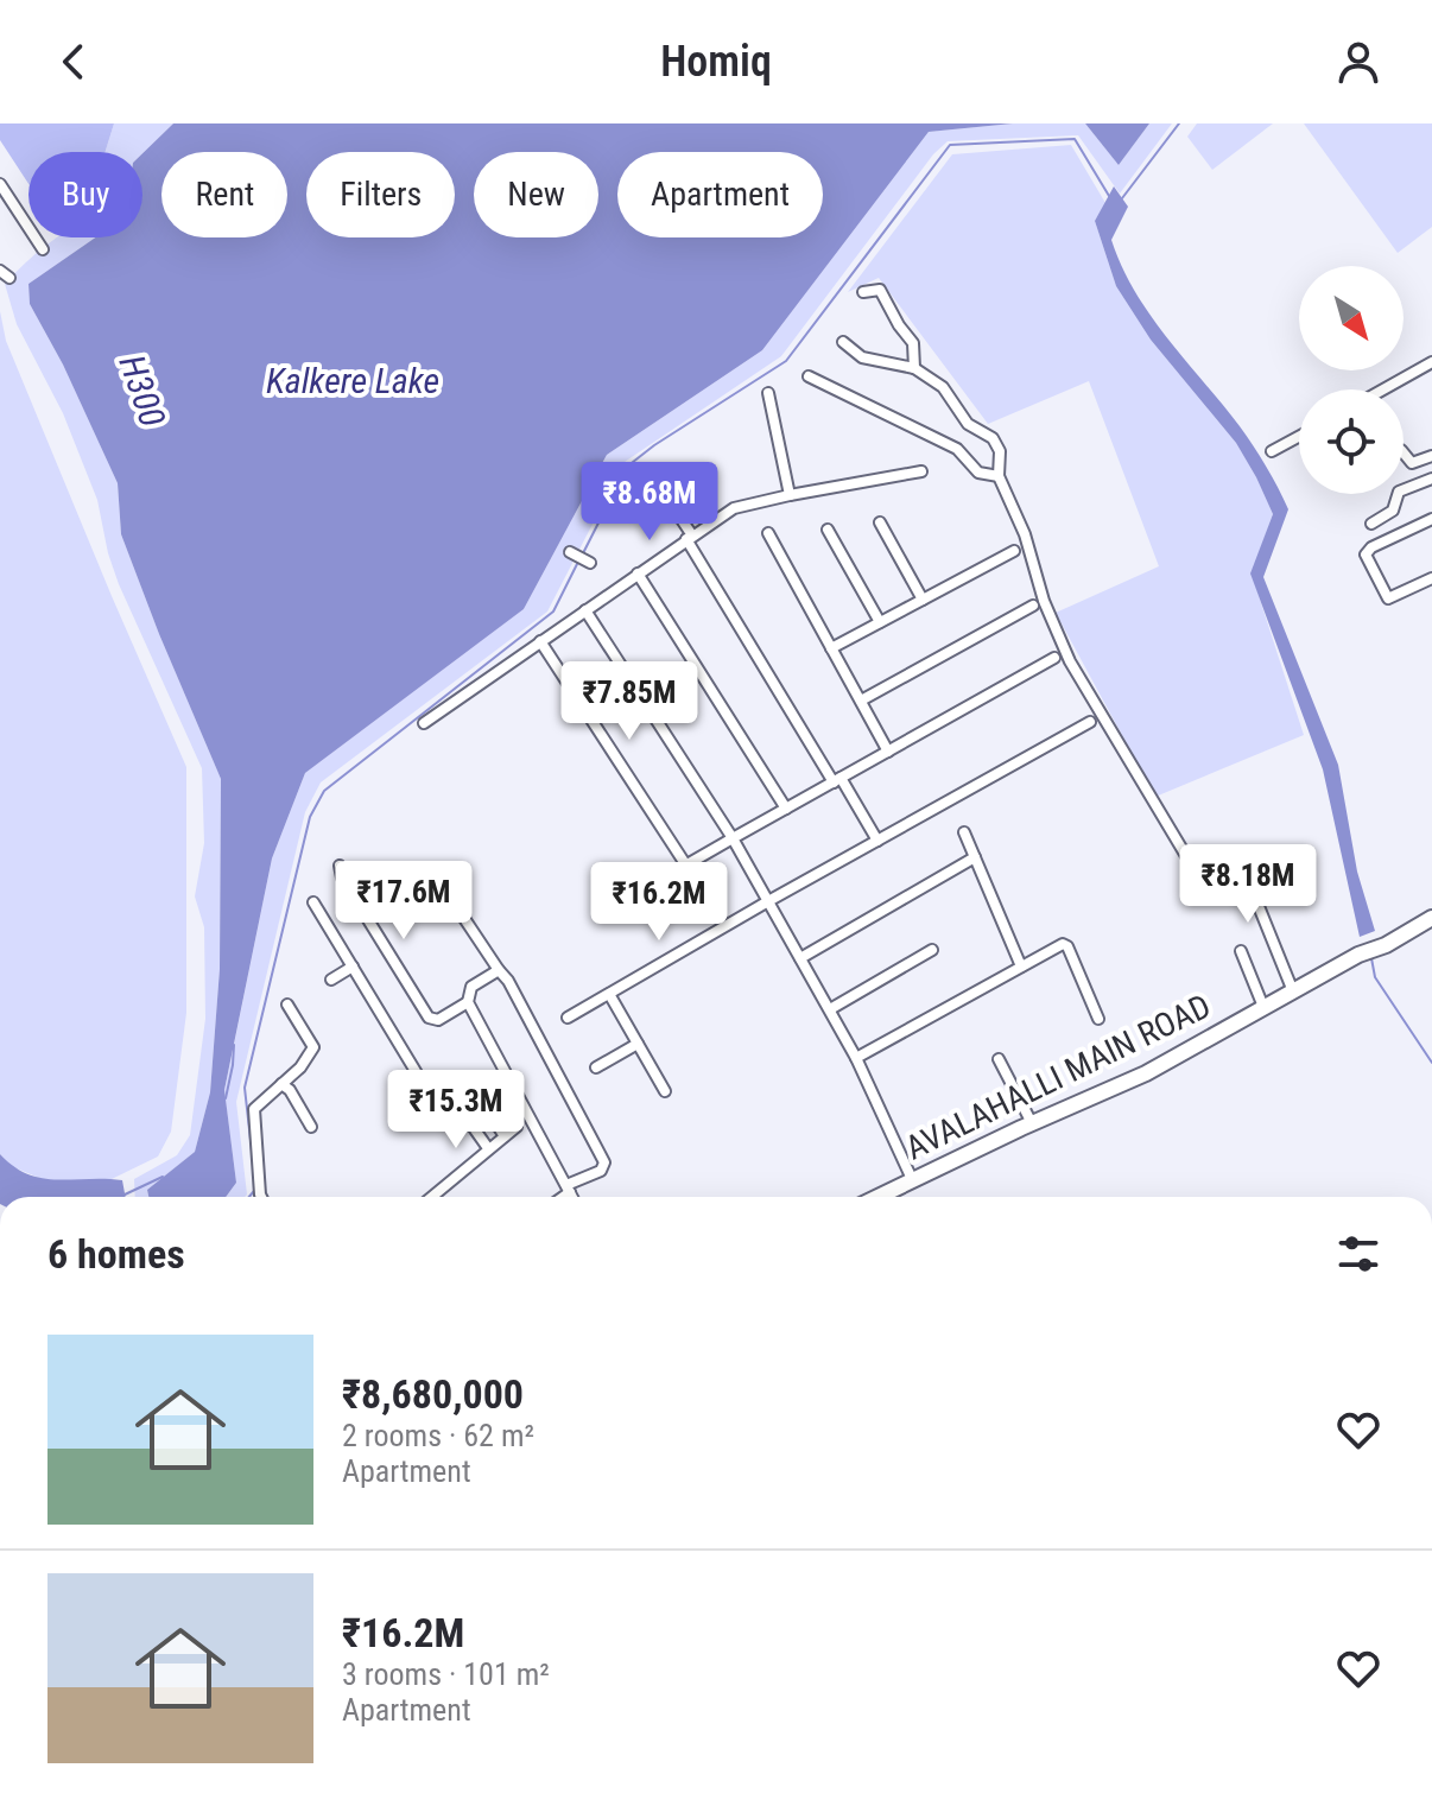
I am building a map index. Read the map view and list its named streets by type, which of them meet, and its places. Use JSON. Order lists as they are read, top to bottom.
{
  "streets": {
    "main road": ["AVALAHALLI MAIN ROAD"]
  },
  "water": ["Kalkere Lake", "H300"],
  "north": "bottom right",
  "page": {
    "header": "Homiq",
    "chip": [
      "Buy",
      "Rent",
      "Filters",
      "New",
      "Apartment"
    ],
    "price": [
      "₹8.68M",
      "₹7.85M",
      "₹8.18M",
      "₹17.6M",
      "₹16.2M",
      "₹15.3M"
    ],
    "heading": "6 homes",
    "list": [
      {
        "name": "₹8,680,000",
        "note": "2 rooms · 62 m² · Apartment"
      },
      {
        "name": "₹16.2M",
        "note": "3 rooms · 101 m² · Apartment"
      }
    ]
  }
}
